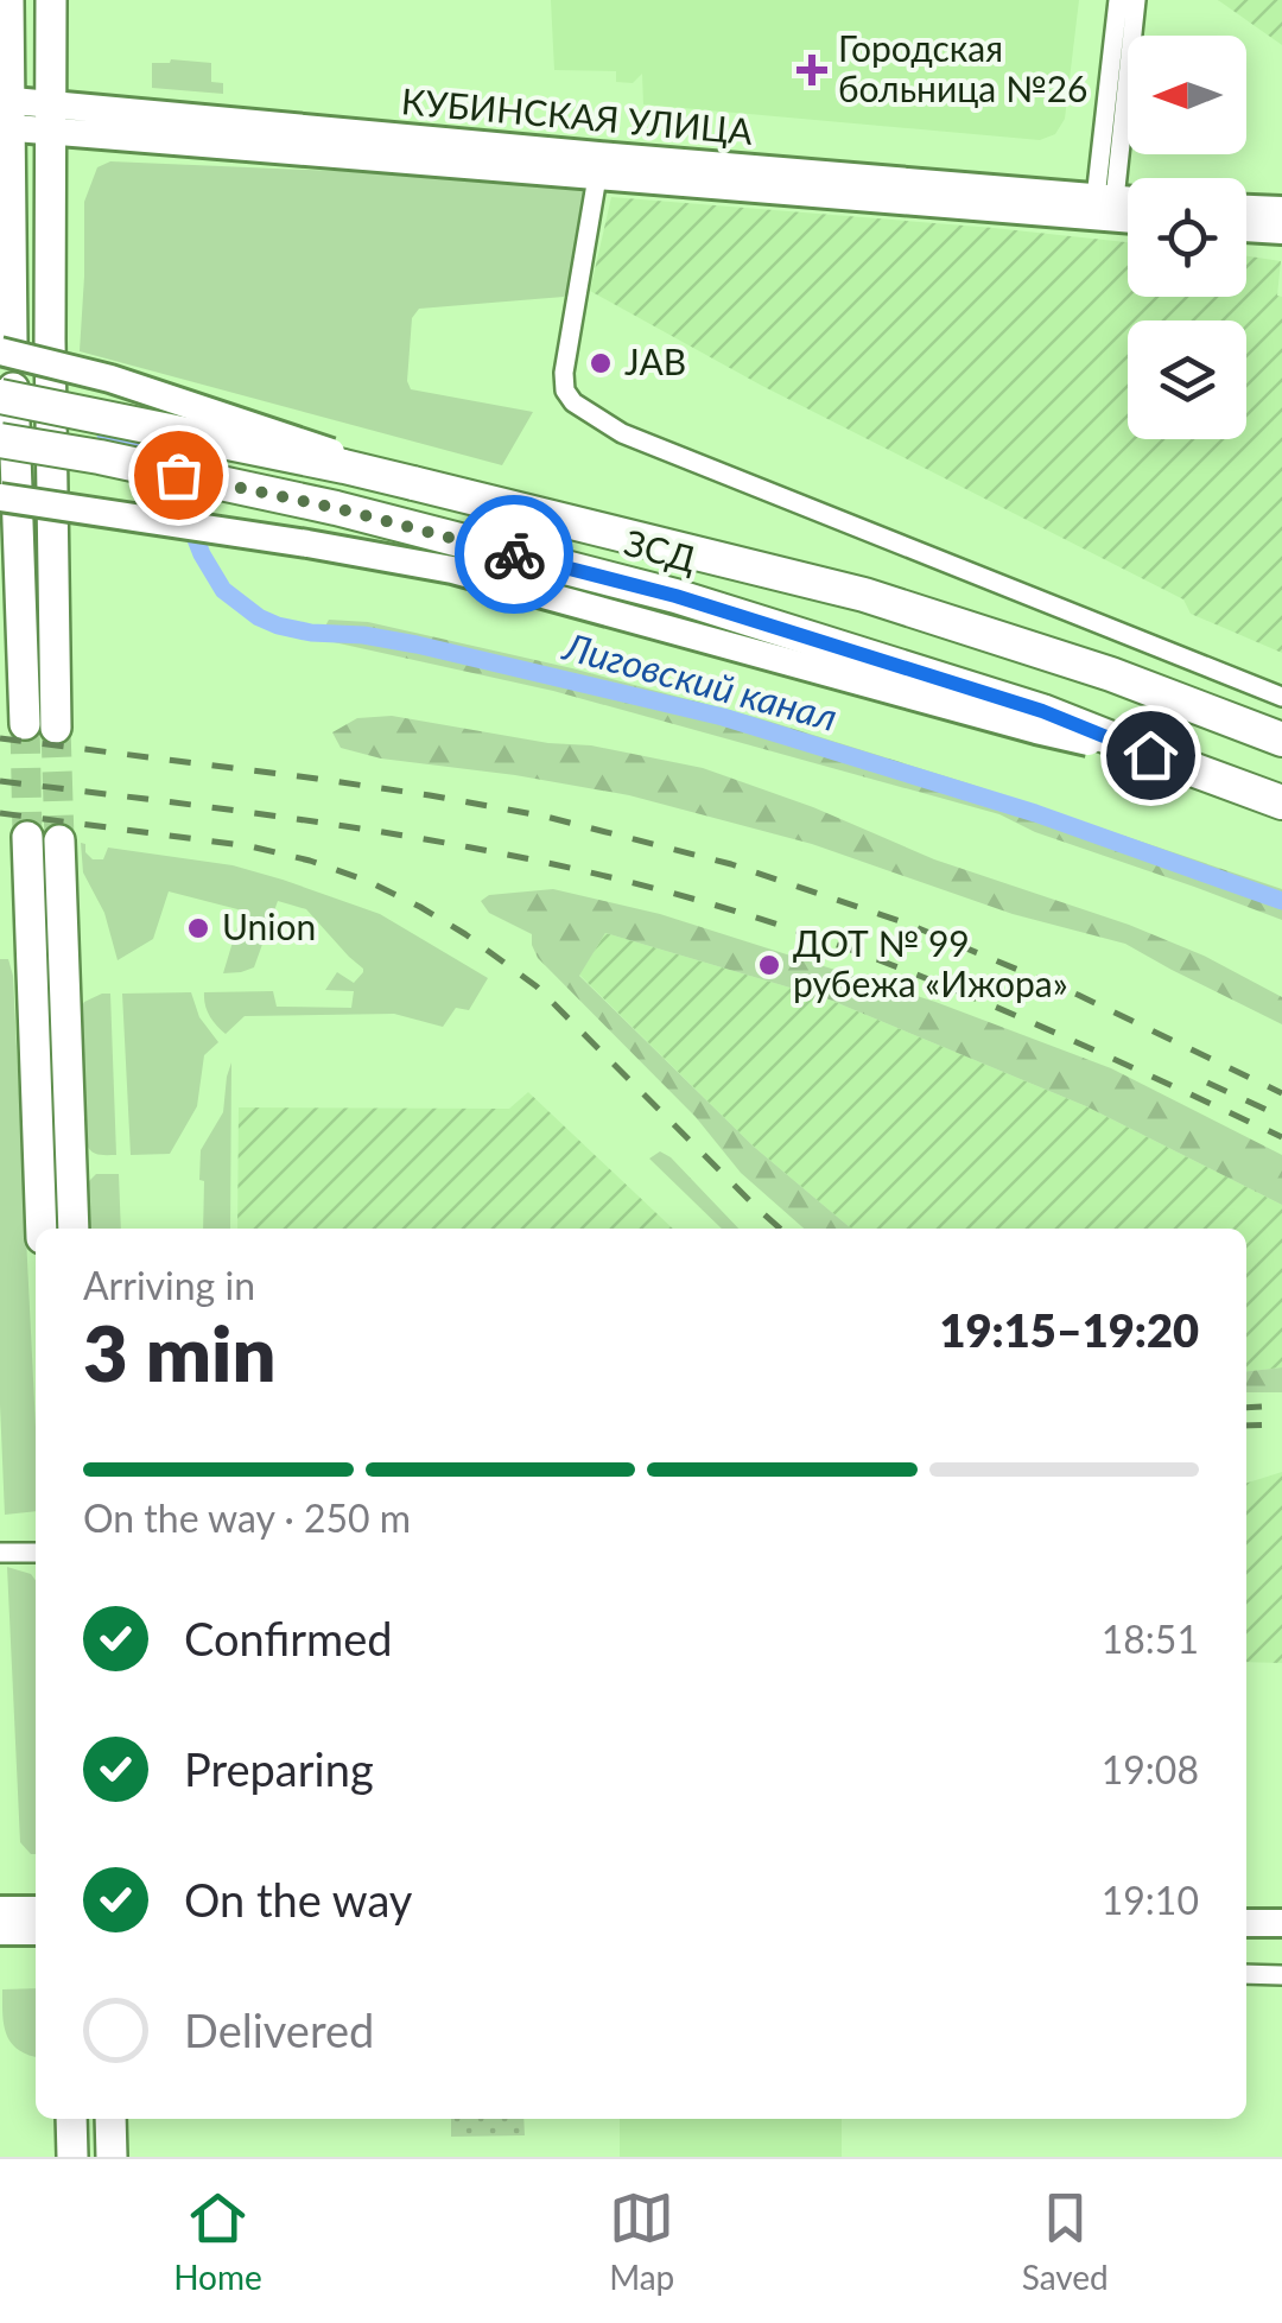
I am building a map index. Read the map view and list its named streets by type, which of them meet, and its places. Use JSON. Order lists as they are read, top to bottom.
{
  "streets": {
    "highway": ["ЗСД"],
    "main road": ["КУБИНСКАЯ УЛИЦА"]
  },
  "water": ["Лиговский канал"],
  "places": {
    "health": ["Городская больница №26"],
    "other": ["JAB", "Union", "ДОТ № 99 рубежа «Ижора»"]
  },
  "north": "left",
  "page": {
    "heading": ["3 min", "Arriving in", "19:15–19:20"],
    "bar": "On the way · 250 m",
    "list": [
      ["Confirmed", "18:51"],
      ["Preparing", "19:08"],
      ["On the way", "19:10"],
      "Delivered"
    ],
    "tabs": ["Home", "Map", "Saved"]
  }
}
